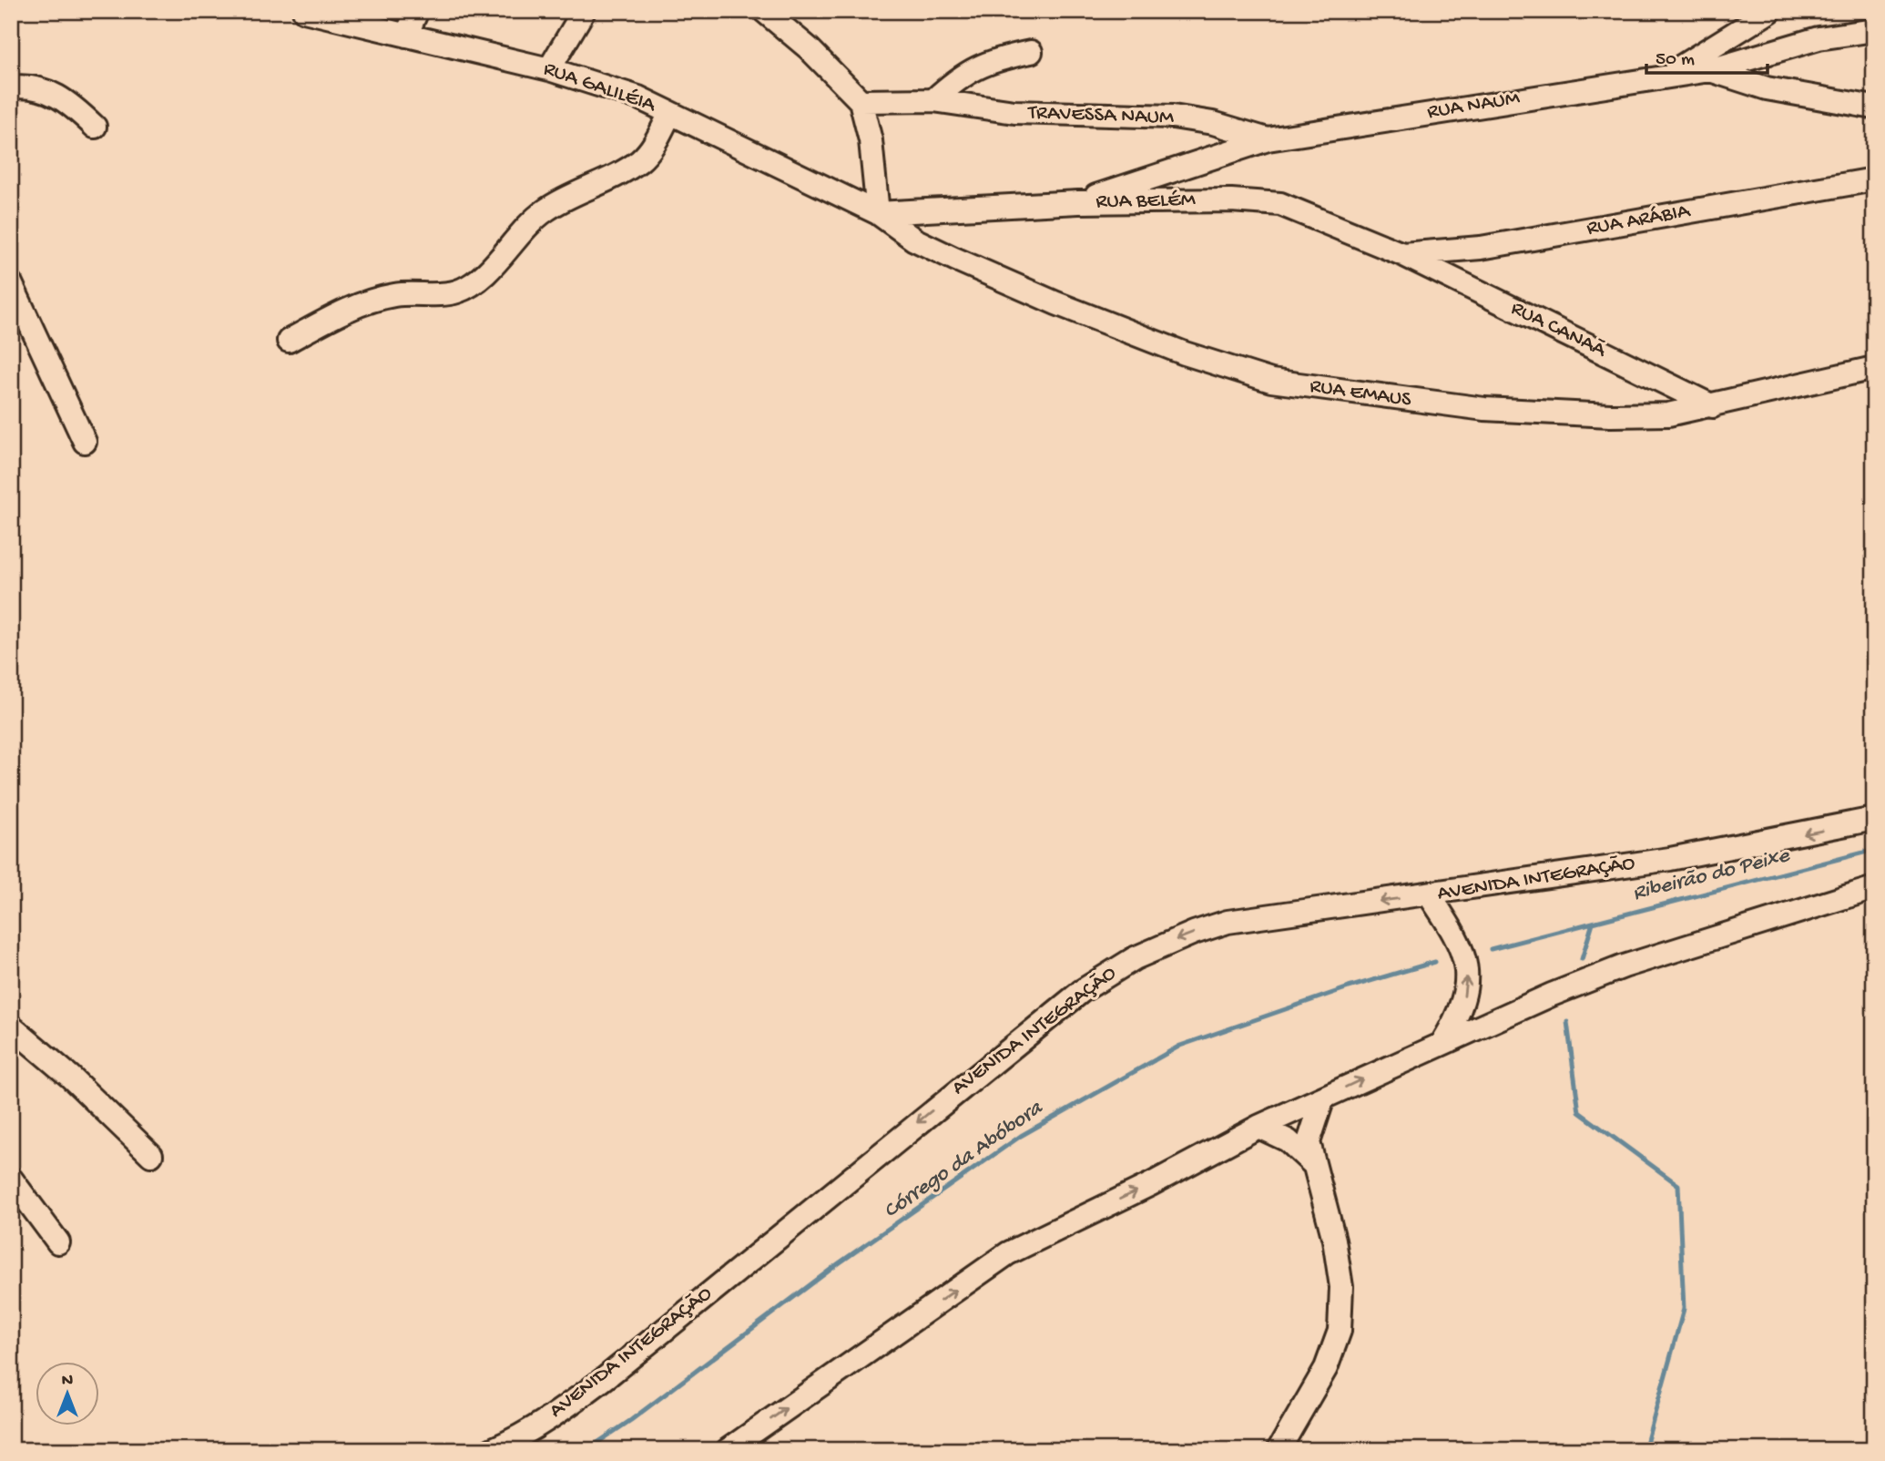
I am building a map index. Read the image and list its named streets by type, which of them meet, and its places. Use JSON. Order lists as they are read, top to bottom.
{
  "streets": {
    "street": [
      "RUA GALILÉIA",
      "RUA NAUM",
      "TRAVESSA NAUM",
      "RUA BELÉM",
      "RUA ARÁBIA",
      "RUA CANAÃ",
      "RUA EMAUS",
      "AVENIDA INTEGRAÇÃO"
    ]
  },
  "crossings": [
    ["RUA GALILÉIA", "RUA BELÉM"],
    ["RUA GALILÉIA", "RUA EMAUS"],
    ["RUA NAUM", "TRAVESSA NAUM"],
    ["RUA NAUM", "RUA BELÉM"],
    ["RUA BELÉM", "RUA ARÁBIA"],
    ["RUA BELÉM", "RUA CANAÃ"],
    ["RUA BELÉM", "RUA EMAUS"],
    ["RUA ARÁBIA", "RUA CANAÃ"],
    ["RUA CANAÃ", "RUA EMAUS"]
  ],
  "water": ["Ribeirão do Peixe", "Córrego da Abóbora"],
  "scale_bar": "50 m",
  "north": "top"
}
